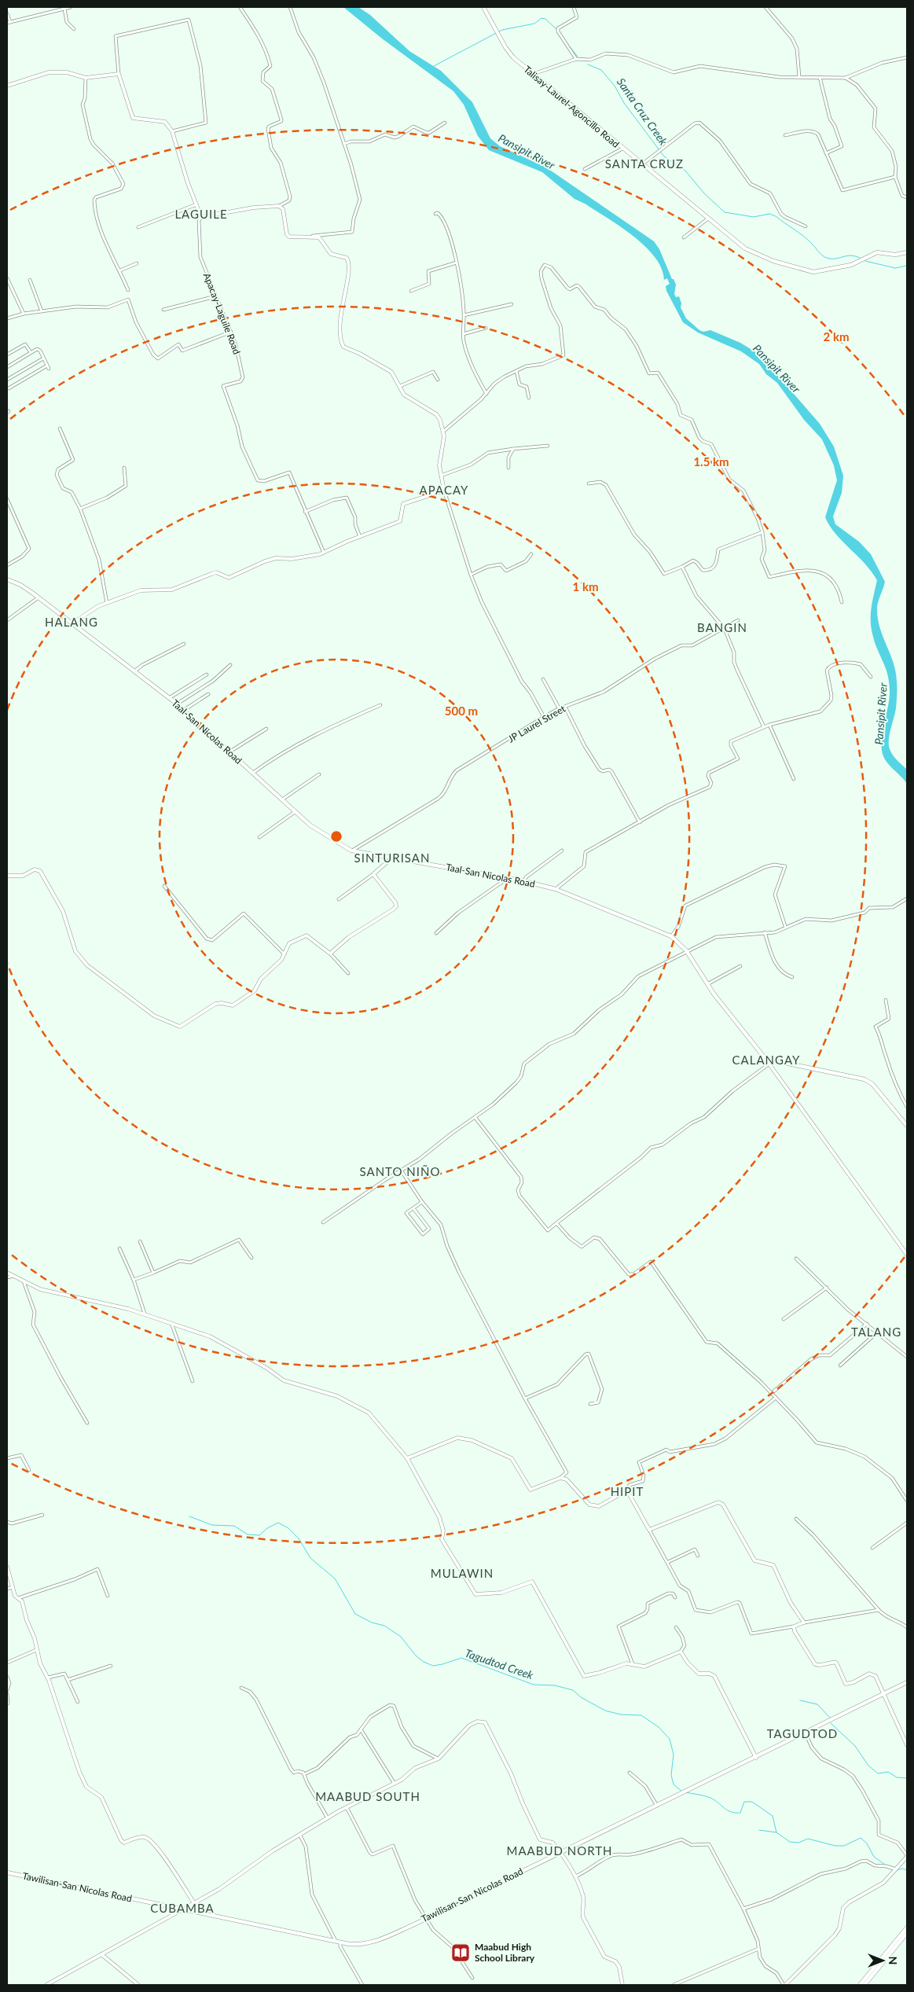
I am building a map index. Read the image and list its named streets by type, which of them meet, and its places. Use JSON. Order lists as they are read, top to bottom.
{
  "streets": {
    "main road": ["Talisay-Laurel-Agoncillo Road", "Taal-San Nicolas Road", "Tawilisan-San Nicolas Road"],
    "street": ["Apacay-Laguile Road", "JP Laurel Street"]
  },
  "crossings": [
    ["JP Laurel Street", "Taal-San Nicolas Road"]
  ],
  "districts": [
    "SANTA CRUZ",
    "LAGUILE",
    "APACAY",
    "HALANG",
    "BANGIN",
    "SINTURISAN",
    "CALANGAY",
    "SANTO NIÑO",
    "TALANG",
    "HIPIT",
    "MULAWIN",
    "TAGUDTOD",
    "MAABUD SOUTH",
    "MAABUD NORTH",
    "CUBAMBA"
  ],
  "water": ["Santa Cruz Creek", "Pansipit River", "Tagudtod Creek"],
  "places": {
    "library": ["Maabud High School Library"]
  },
  "north": "right",
  "rings": [
    "2 km",
    "1.5 km",
    "1 km",
    "500 m"
  ]
}
